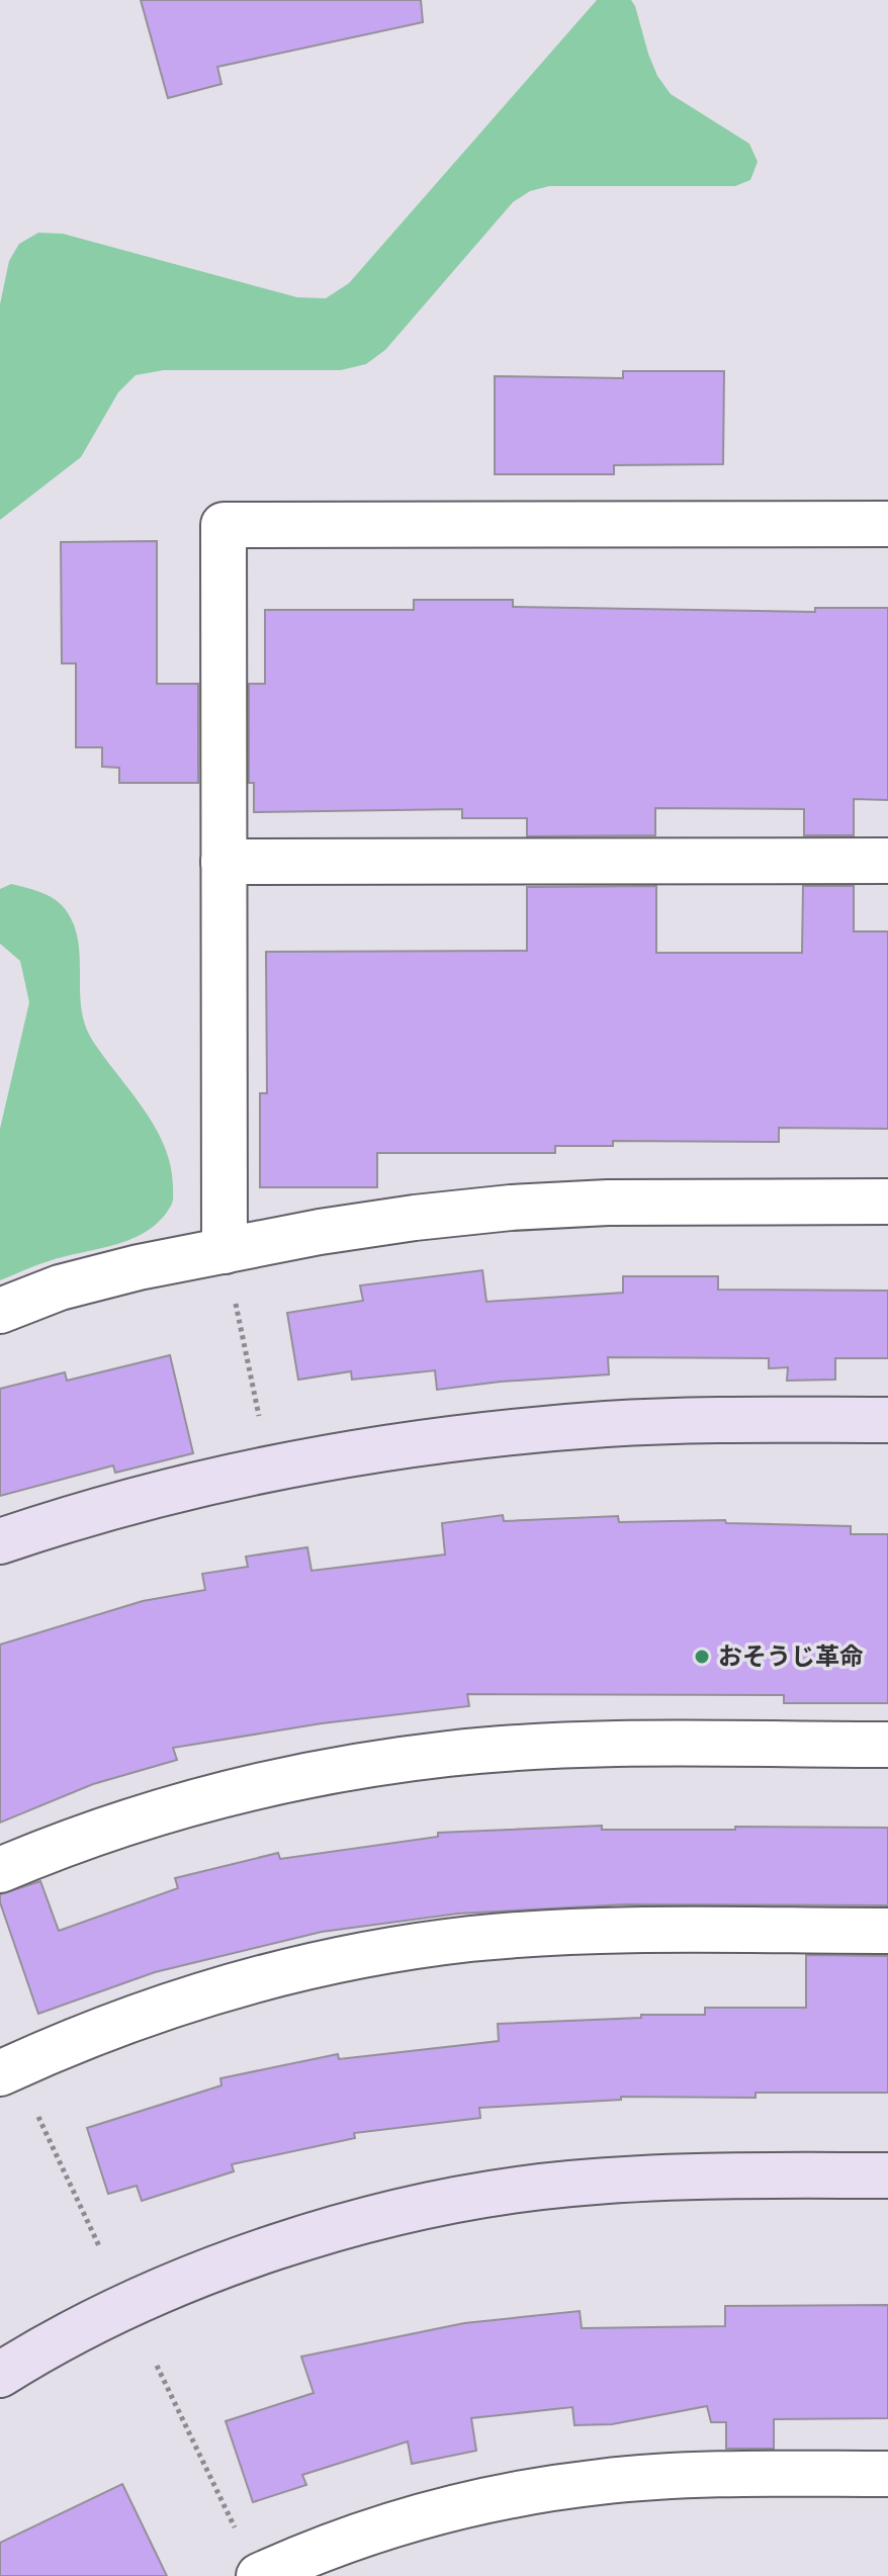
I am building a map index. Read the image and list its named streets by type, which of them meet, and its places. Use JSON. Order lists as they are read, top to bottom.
{
  "places": ["おそうじ革命"]
}
